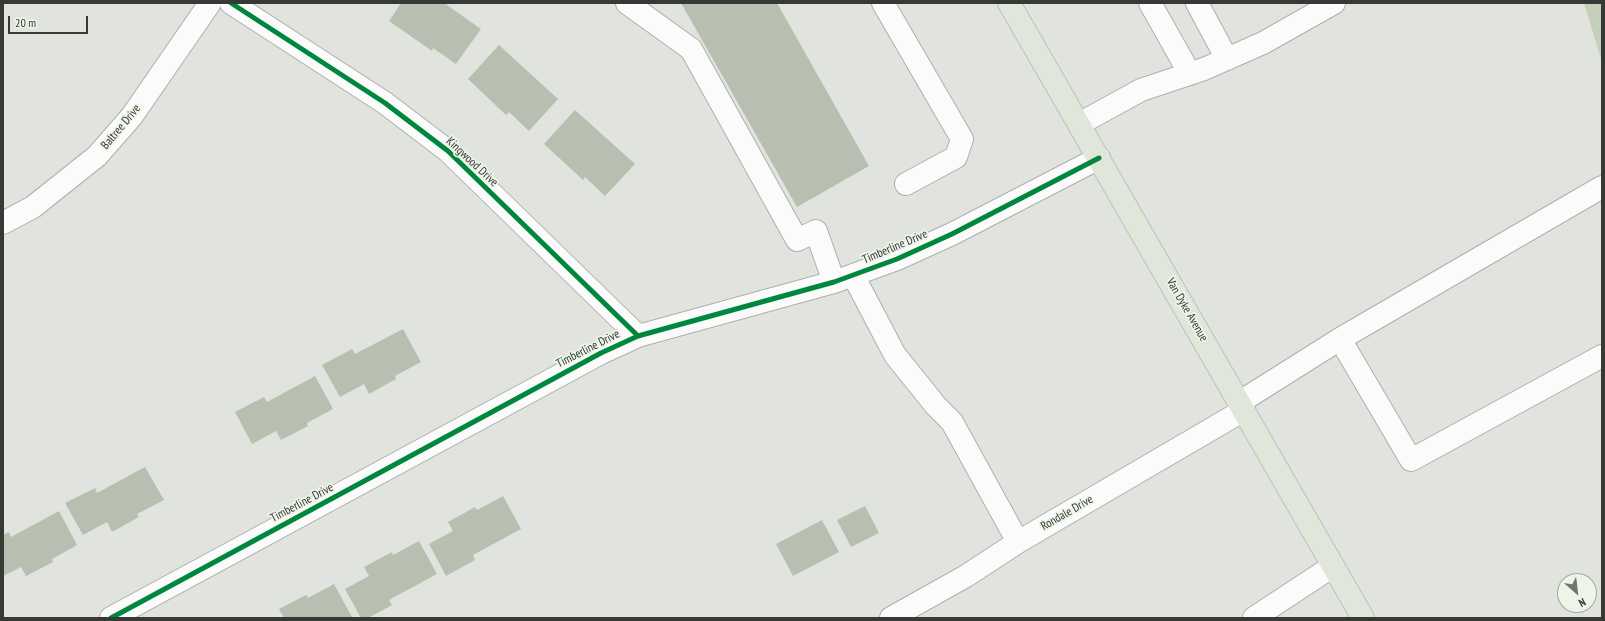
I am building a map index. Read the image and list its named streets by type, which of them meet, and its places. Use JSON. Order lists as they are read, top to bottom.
{
  "streets": {
    "main road": ["Van Dyke Avenue"],
    "street": [
      "Baltree Drive",
      "Kingwood Drive",
      "Timberline Drive",
      "Rondale Drive"
    ]
  },
  "crossings": [
    ["Kingwood Drive", "Timberline Drive"],
    ["Timberline Drive", "Van Dyke Avenue"],
    ["Van Dyke Avenue", "Rondale Drive"]
  ],
  "scale_bar": "20 m",
  "north": "bottom right"
}
